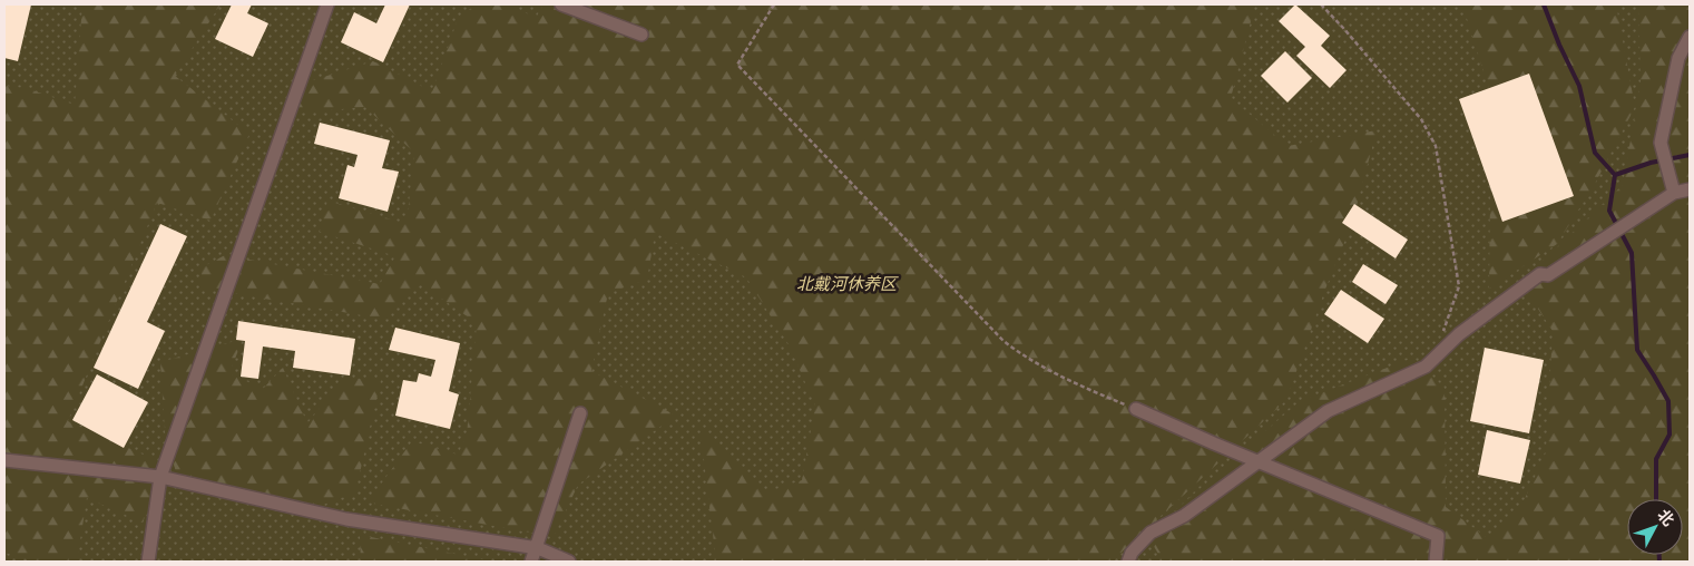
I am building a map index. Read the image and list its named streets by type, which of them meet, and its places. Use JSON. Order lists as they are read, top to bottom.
{
  "parks": ["北戴河休养区"],
  "north": "top right"
}
